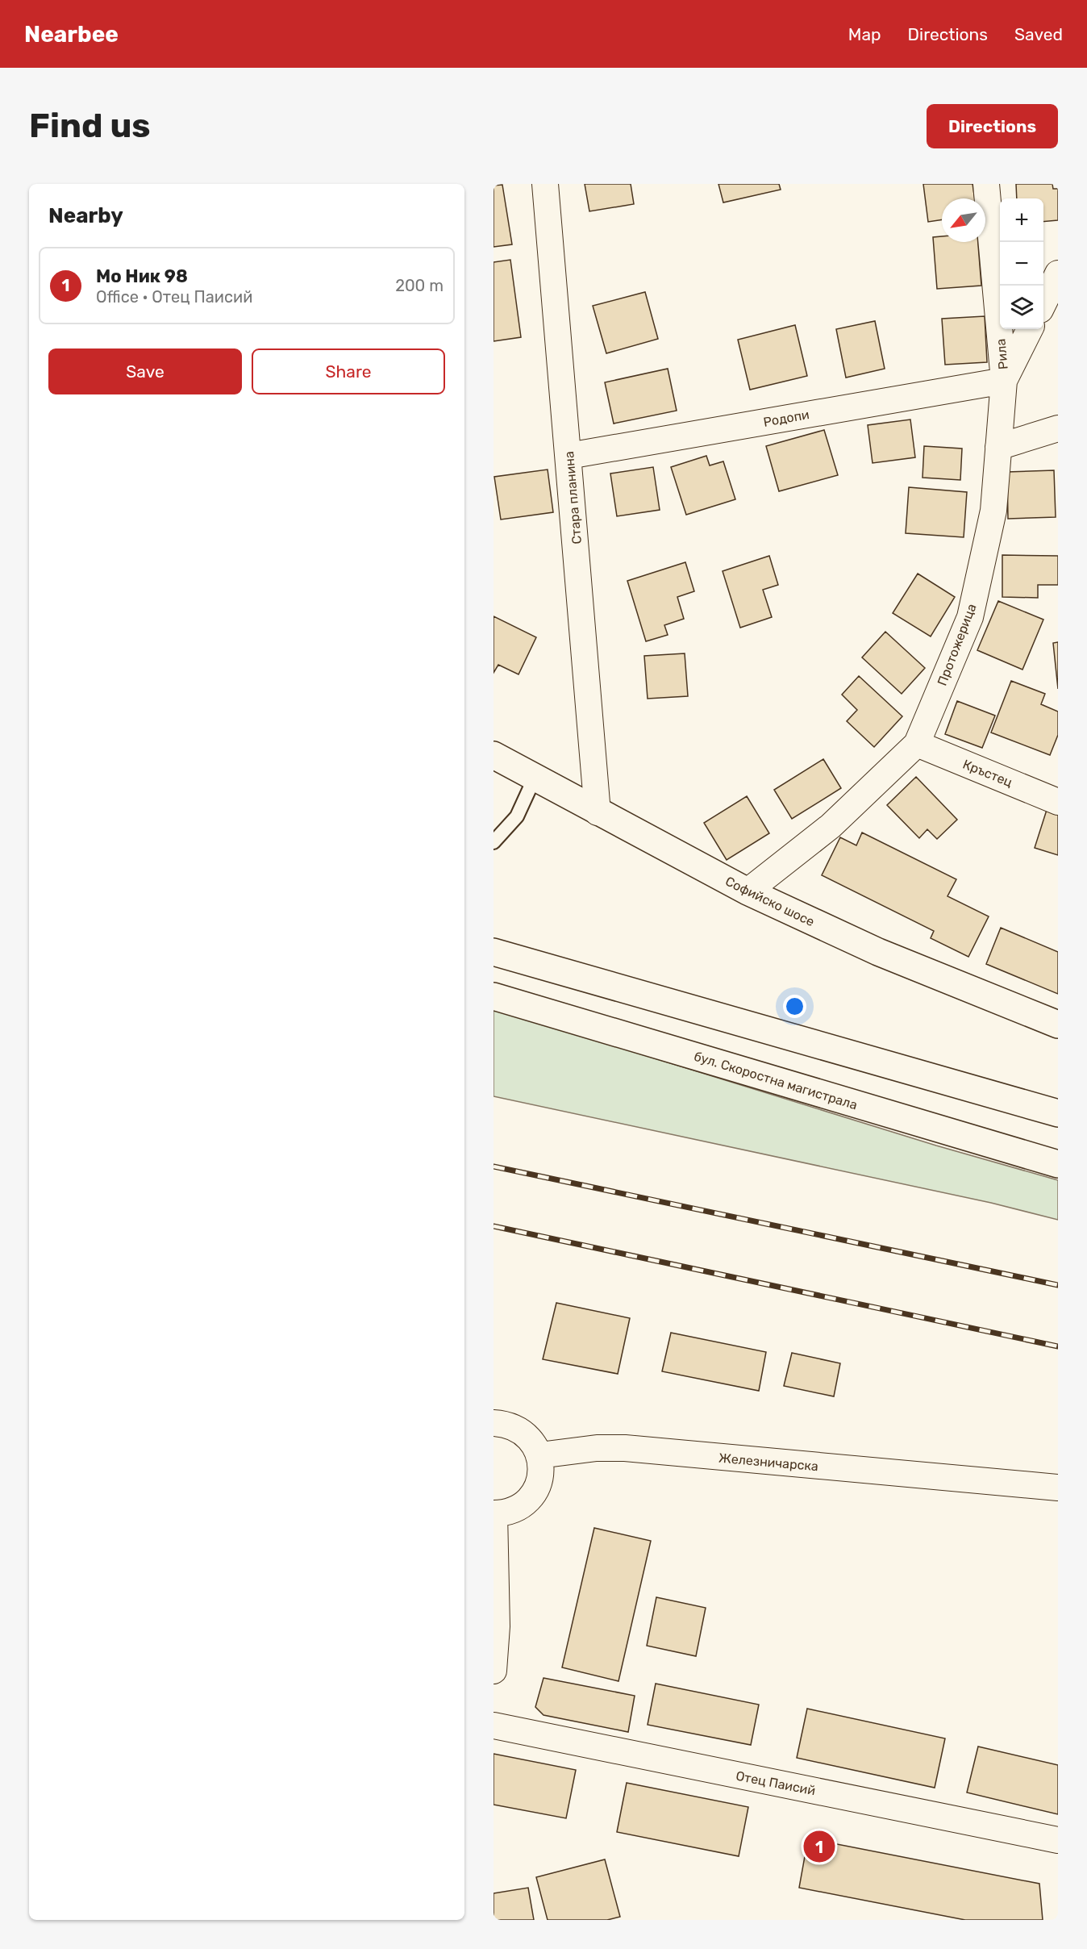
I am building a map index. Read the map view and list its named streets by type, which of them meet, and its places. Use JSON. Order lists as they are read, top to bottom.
{
  "streets": {
    "main road": ["Софийско шосе", "бул. Скоростна магистрала"],
    "street": [
      "Рила",
      "Родопи",
      "Стара планина",
      "Протожерица",
      "Кръстец",
      "Железничарска",
      "Отец Паисий"
    ]
  },
  "crossings": [
    ["Рила", "Родопи"],
    ["Рила", "Протожерица"],
    ["Родопи", "Стара планина"],
    ["Родопи", "Протожерица"],
    ["Стара планина", "Софийско шосе"],
    ["Протожерица", "Кръстец"],
    ["Протожерица", "Софийско шосе"]
  ],
  "north": "bottom left",
  "page": {
    "header": "Nearbee",
    "nav": ["Map", "Directions", "Saved"],
    "buttons": [
      "Directions",
      ["Save", "Share"]
    ],
    "title": "Find us",
    "heading": "Nearby",
    "map_buttons": ["+", "−"],
    "list": [
      {
        "mark": "1",
        "name": "Мо Ник 98",
        "note": "Office · Отец Паисий",
        "value": "200 m"
      }
    ],
    "pins": "1"
  }
}
